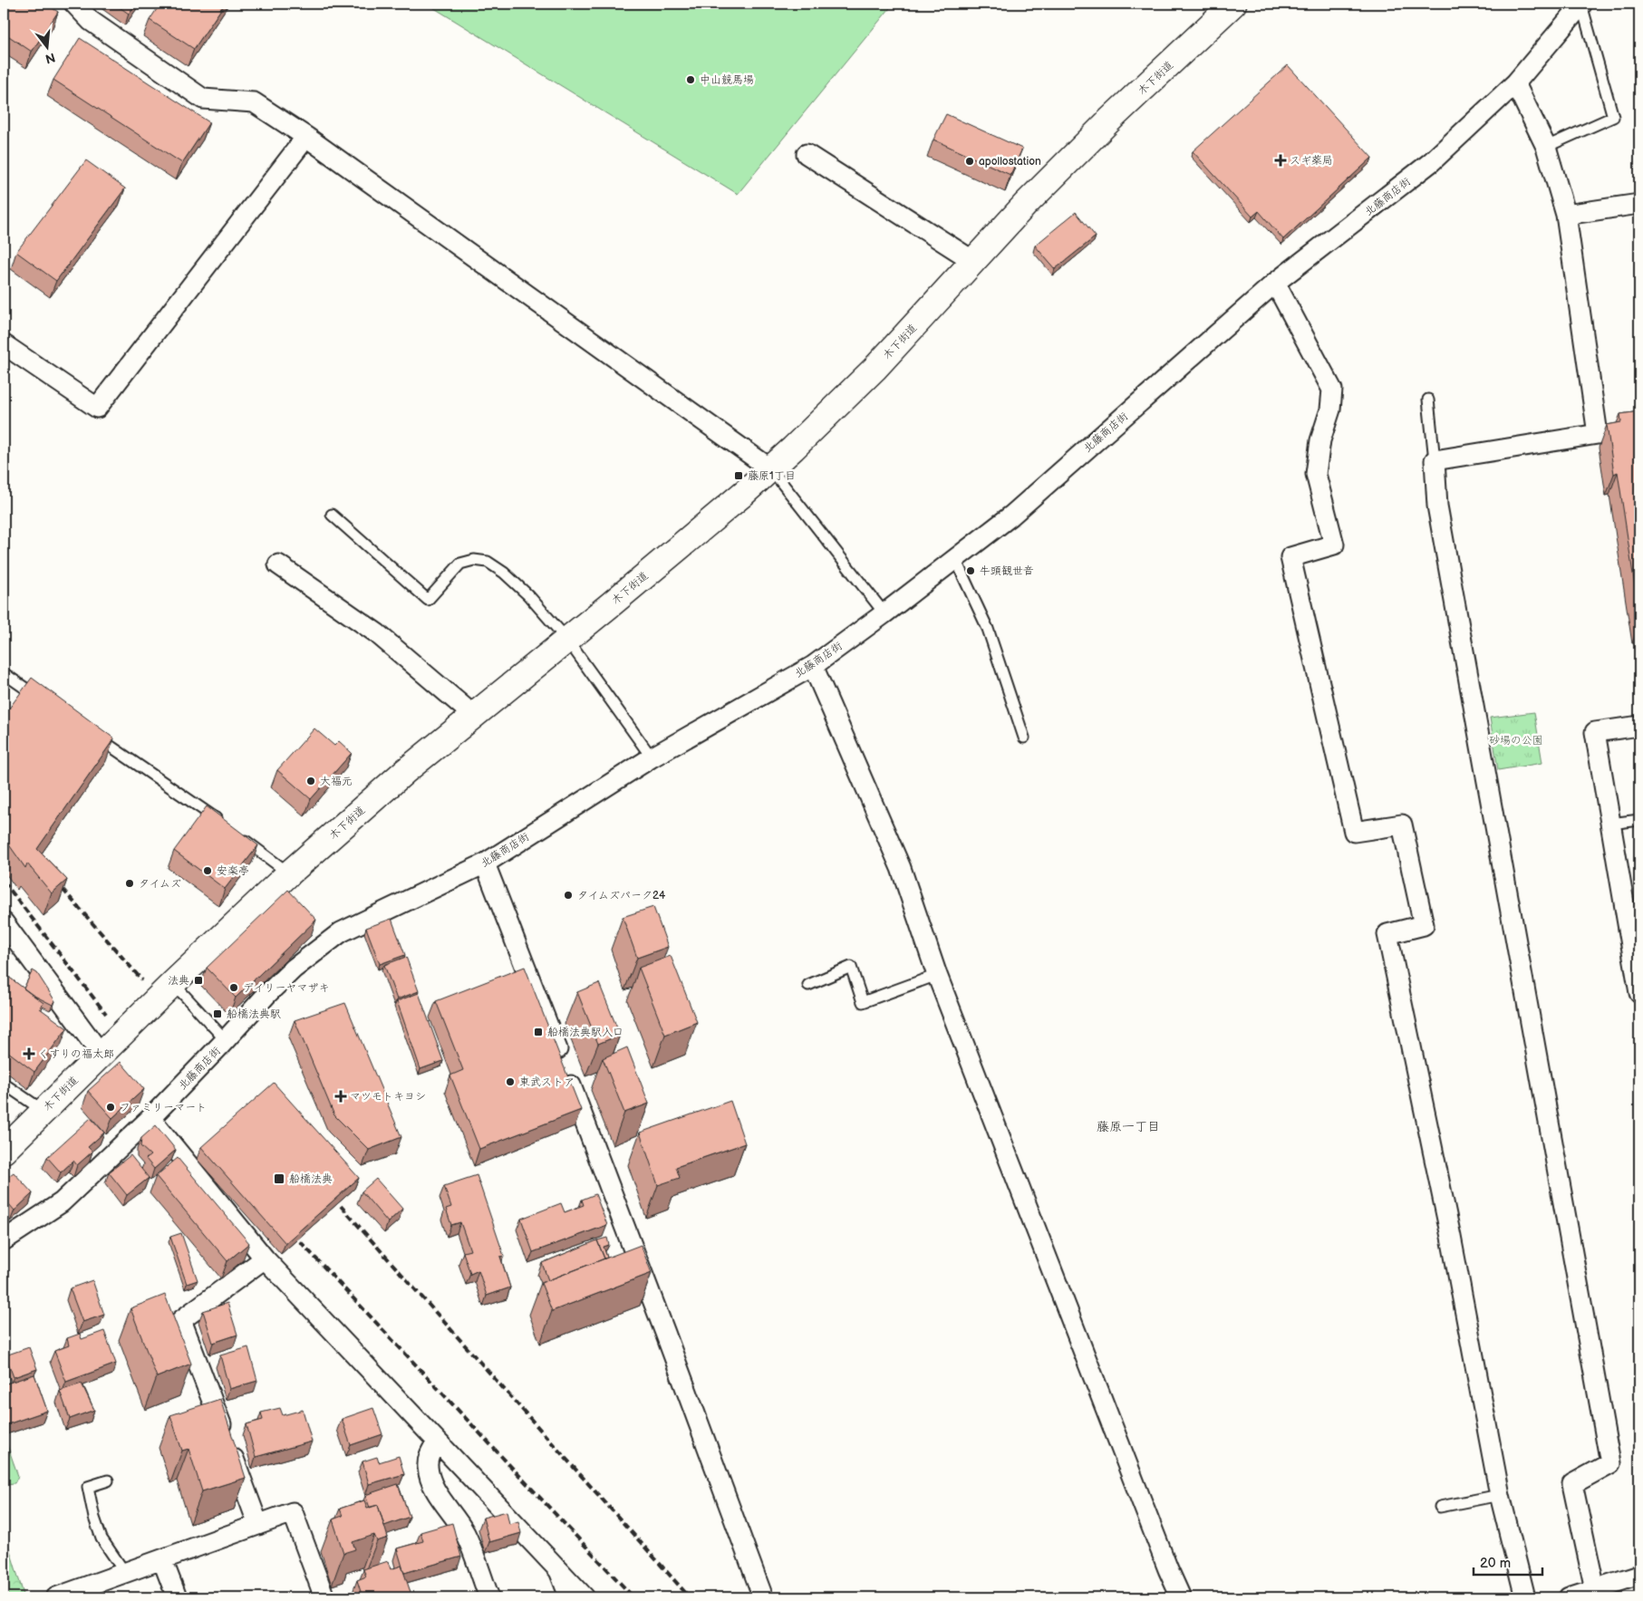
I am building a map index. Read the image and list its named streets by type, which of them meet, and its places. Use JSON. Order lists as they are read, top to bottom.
{
  "streets": {
    "main road": ["木下街道"],
    "street": ["北藤商店街"]
  },
  "districts": ["藤原一丁目"],
  "parks": ["砂場の公園"],
  "places": {
    "other": [
      "中山競馬場",
      "apollostation",
      "牛頭観世音",
      "大福元",
      "安楽亭",
      "タイムズ",
      "タイムズパーク24",
      "デイリーヤマザキ",
      "東武ストア",
      "ファミリーマート"
    ],
    "health": ["スギ薬局", "くすりの福太郎", "マツモトキヨシ"],
    "transit": [
      "藤原1丁目",
      "法典",
      "船橋法典駅",
      "船橋法典駅入口",
      "船橋法典"
    ]
  },
  "scale_bar": "20 m",
  "north": "bottom"
}
